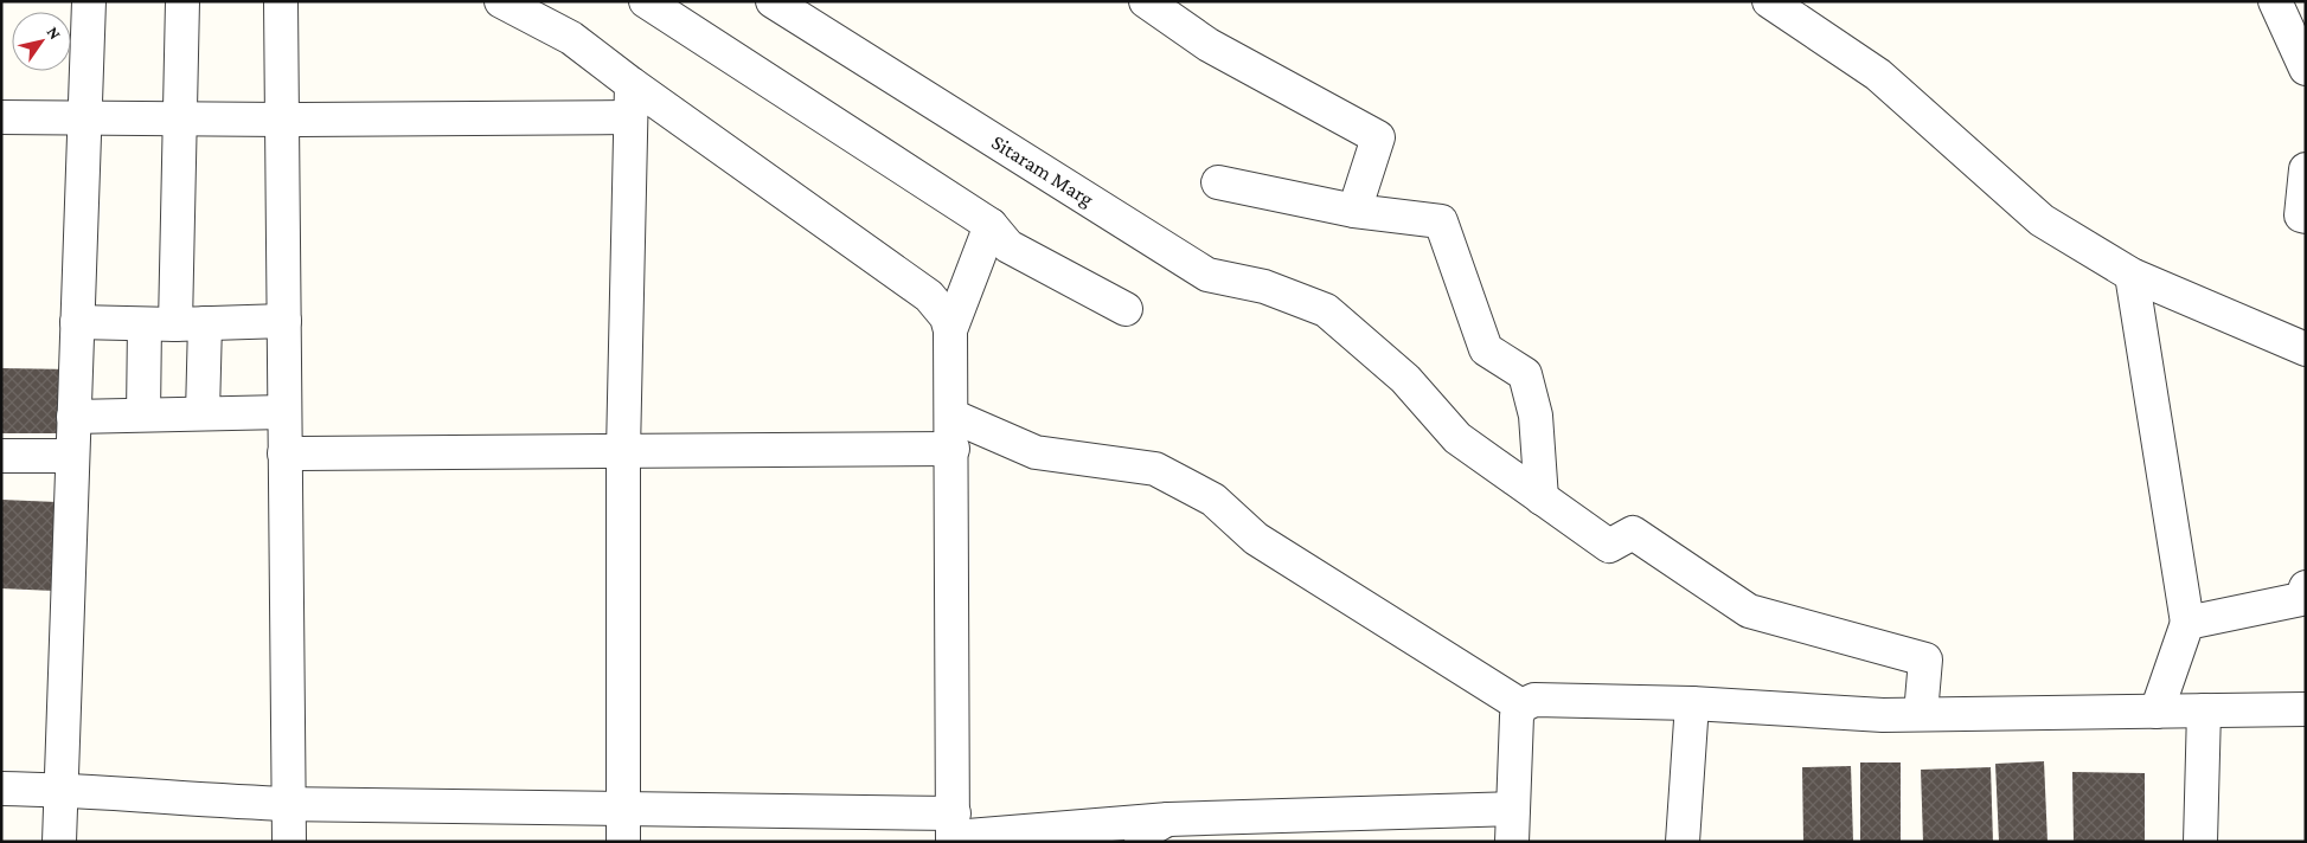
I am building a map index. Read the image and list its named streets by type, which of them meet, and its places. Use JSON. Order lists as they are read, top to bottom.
{
  "streets": {
    "street": ["Sitaram Marg"]
  },
  "north": "top right"
}
